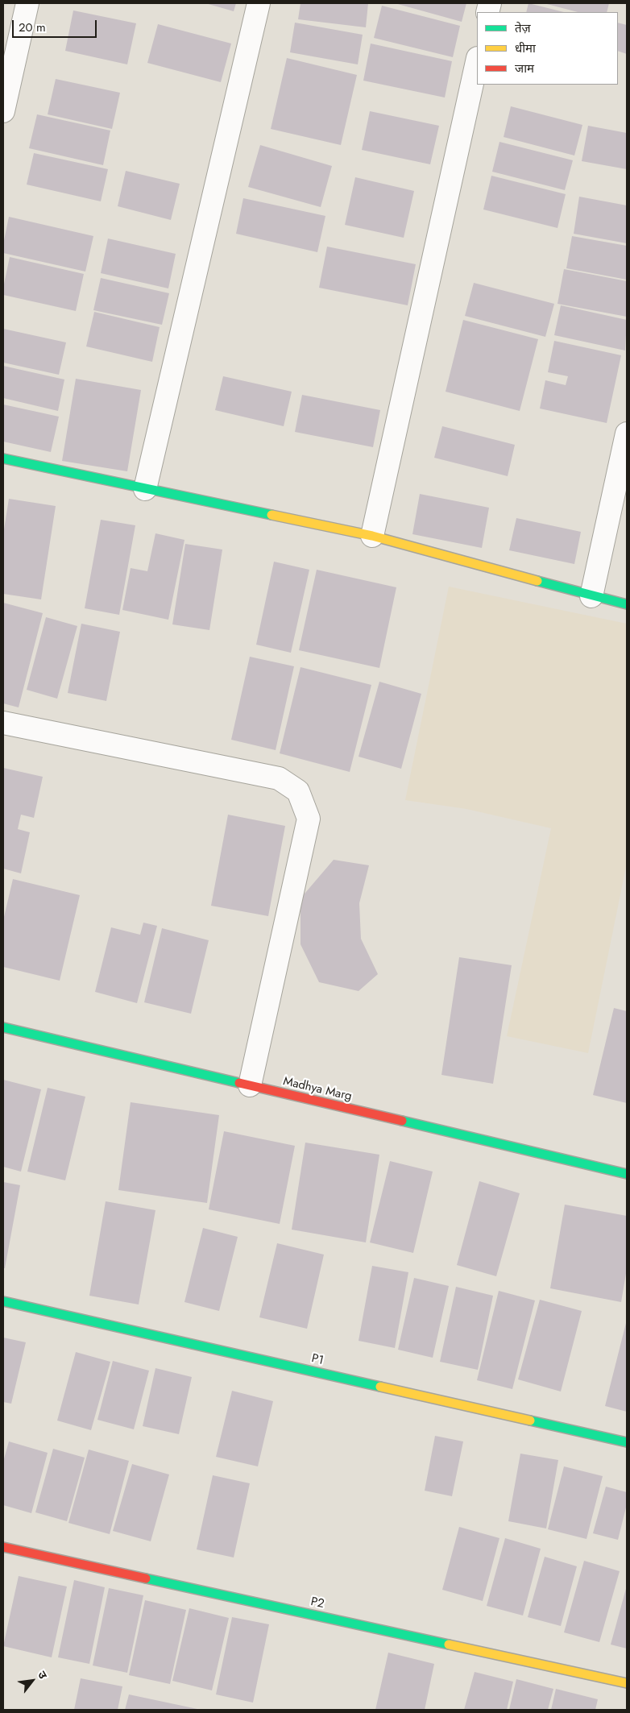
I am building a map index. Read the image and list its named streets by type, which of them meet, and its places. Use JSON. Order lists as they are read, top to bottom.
{
  "streets": {
    "street": ["Madhya Marg", "P1", "P2"]
  },
  "legend": ["तेज़", "धीमा", "जाम"],
  "scale_bar": "20 m",
  "north": "top right"
}
